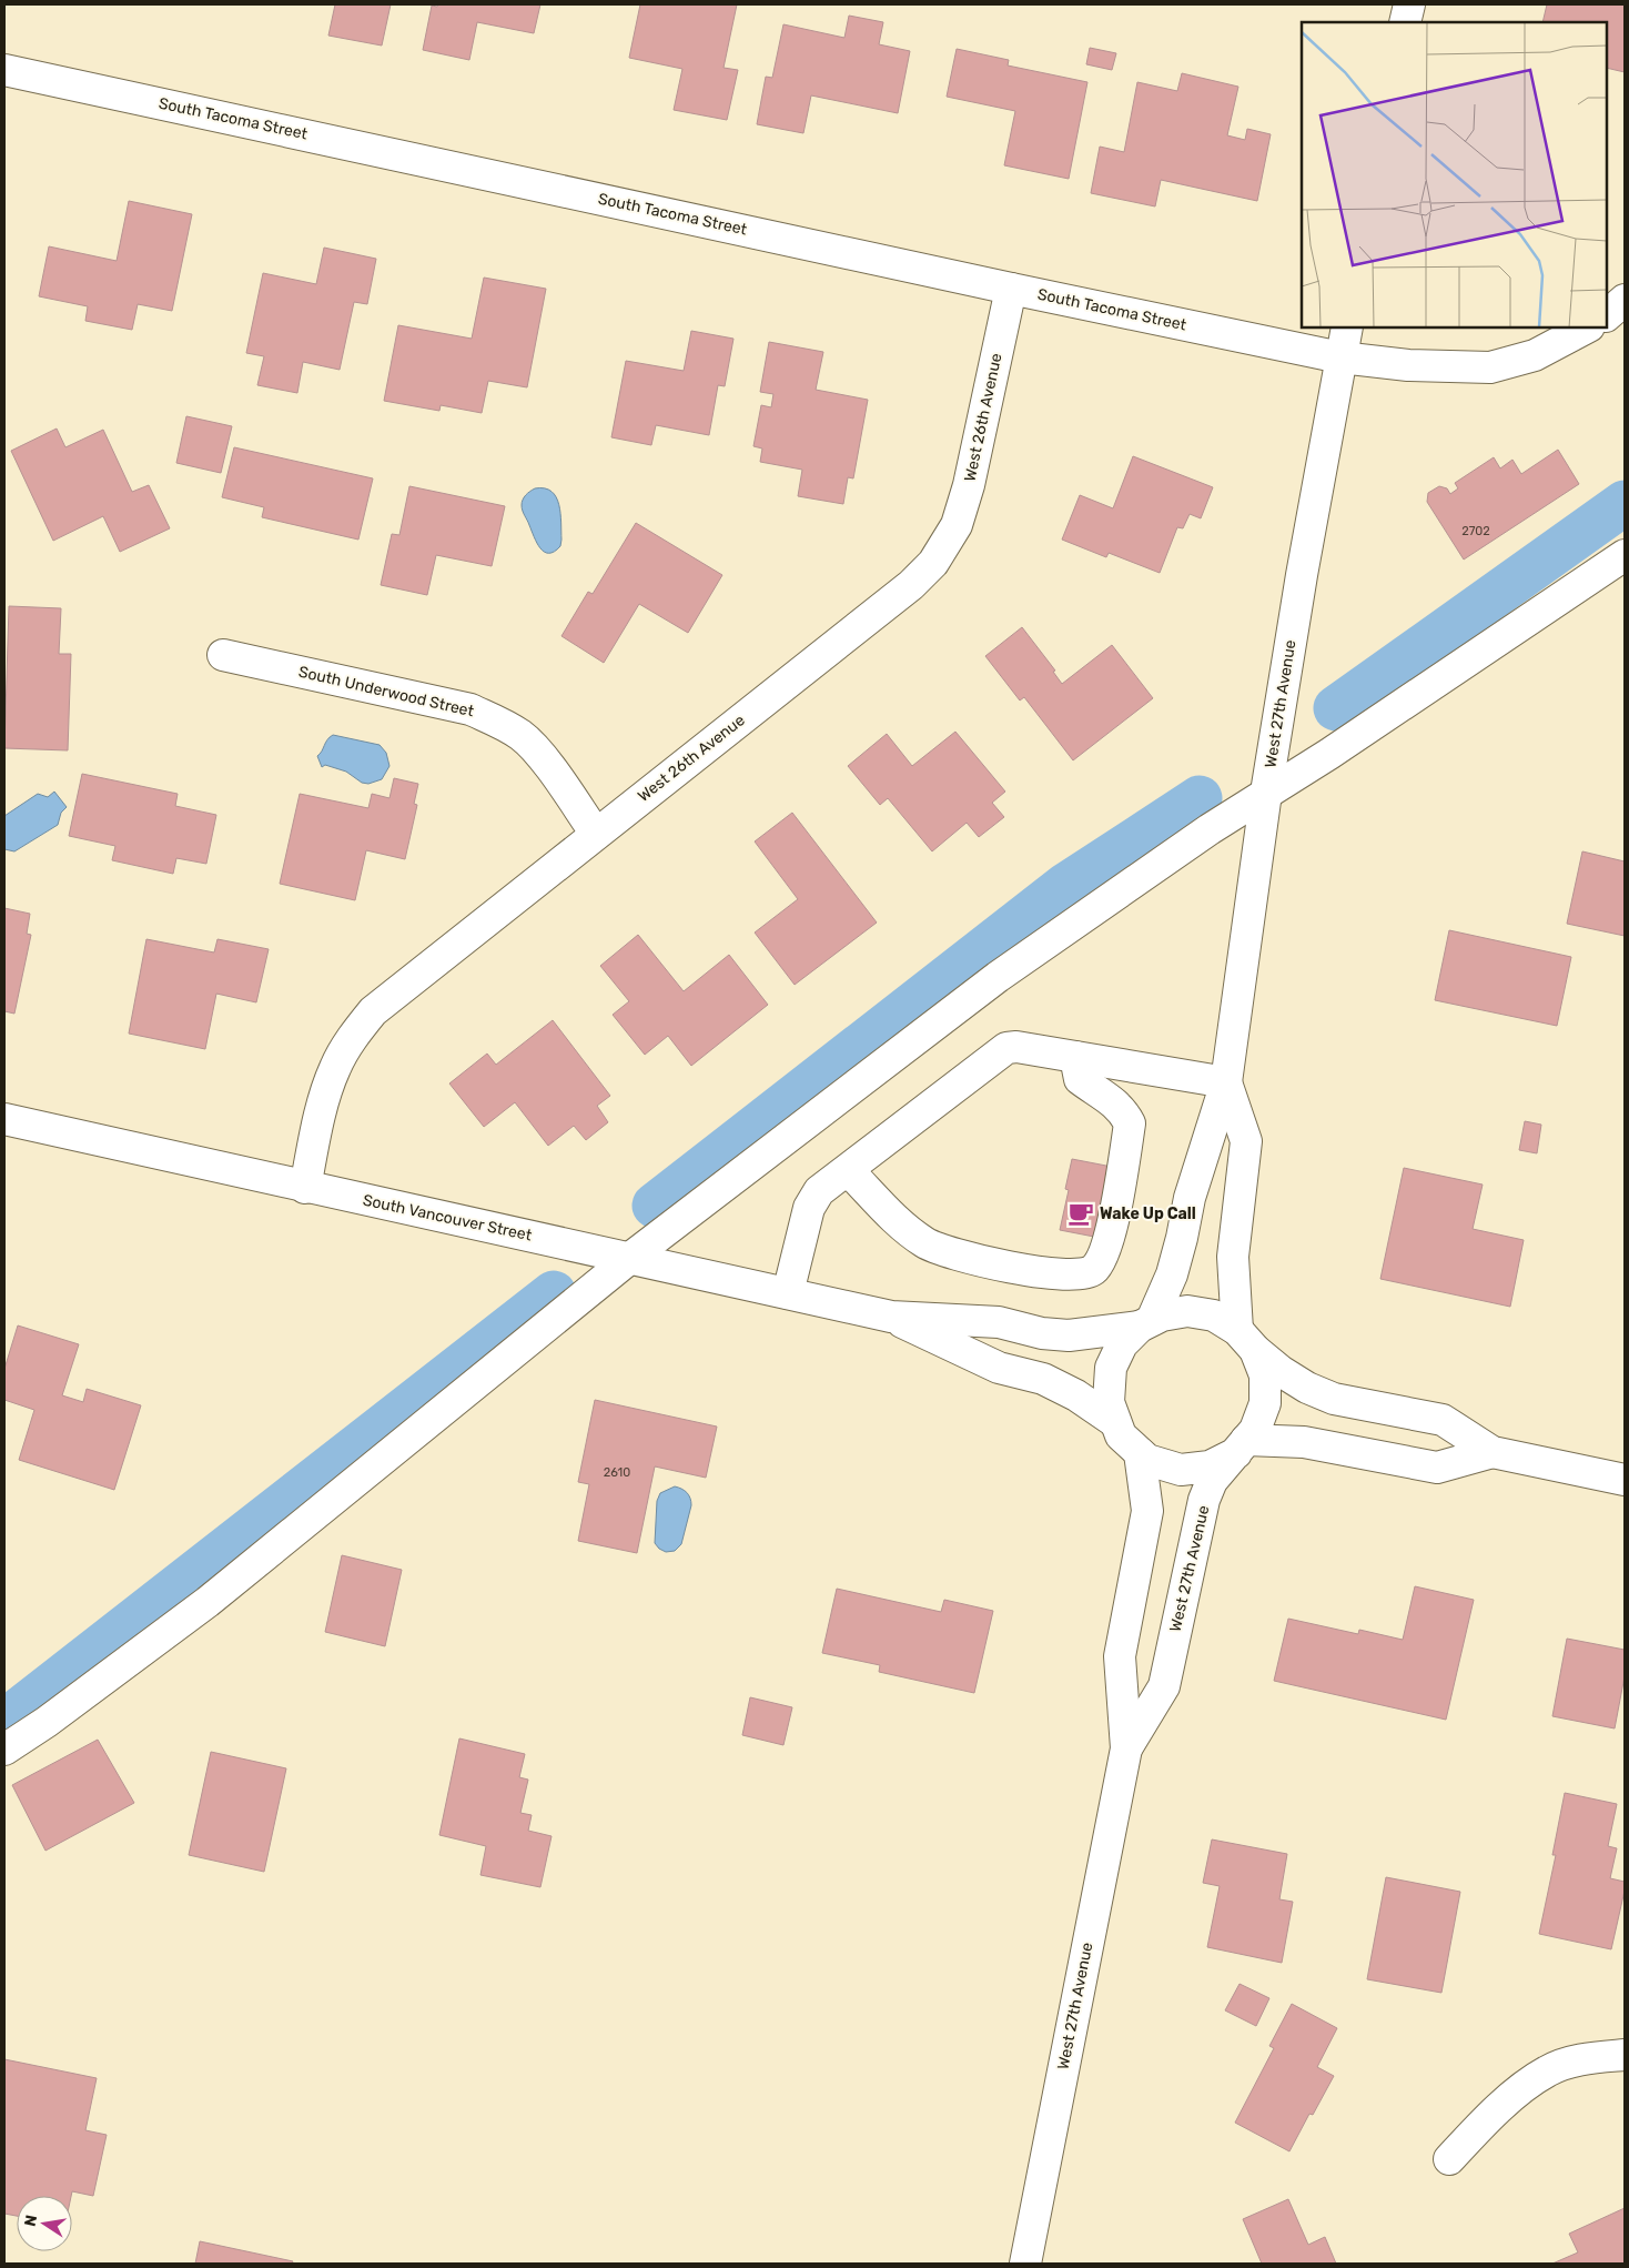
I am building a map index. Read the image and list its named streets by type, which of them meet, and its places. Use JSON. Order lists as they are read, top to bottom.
{
  "streets": {
    "street": [
      "South Tacoma Street",
      "West 26th Avenue",
      "South Underwood Street",
      "West 27th Avenue",
      "South Vancouver Street"
    ]
  },
  "crossings": [
    ["South Tacoma Street", "West 26th Avenue"],
    ["South Tacoma Street", "West 27th Avenue"],
    ["West 26th Avenue", "South Underwood Street"],
    ["West 26th Avenue", "South Vancouver Street"],
    ["West 27th Avenue", "South Vancouver Street"]
  ],
  "places": {
    "cafe": ["Wake Up Call"]
  },
  "house_numbers": ["2702", "2610"],
  "north": "left"
}
